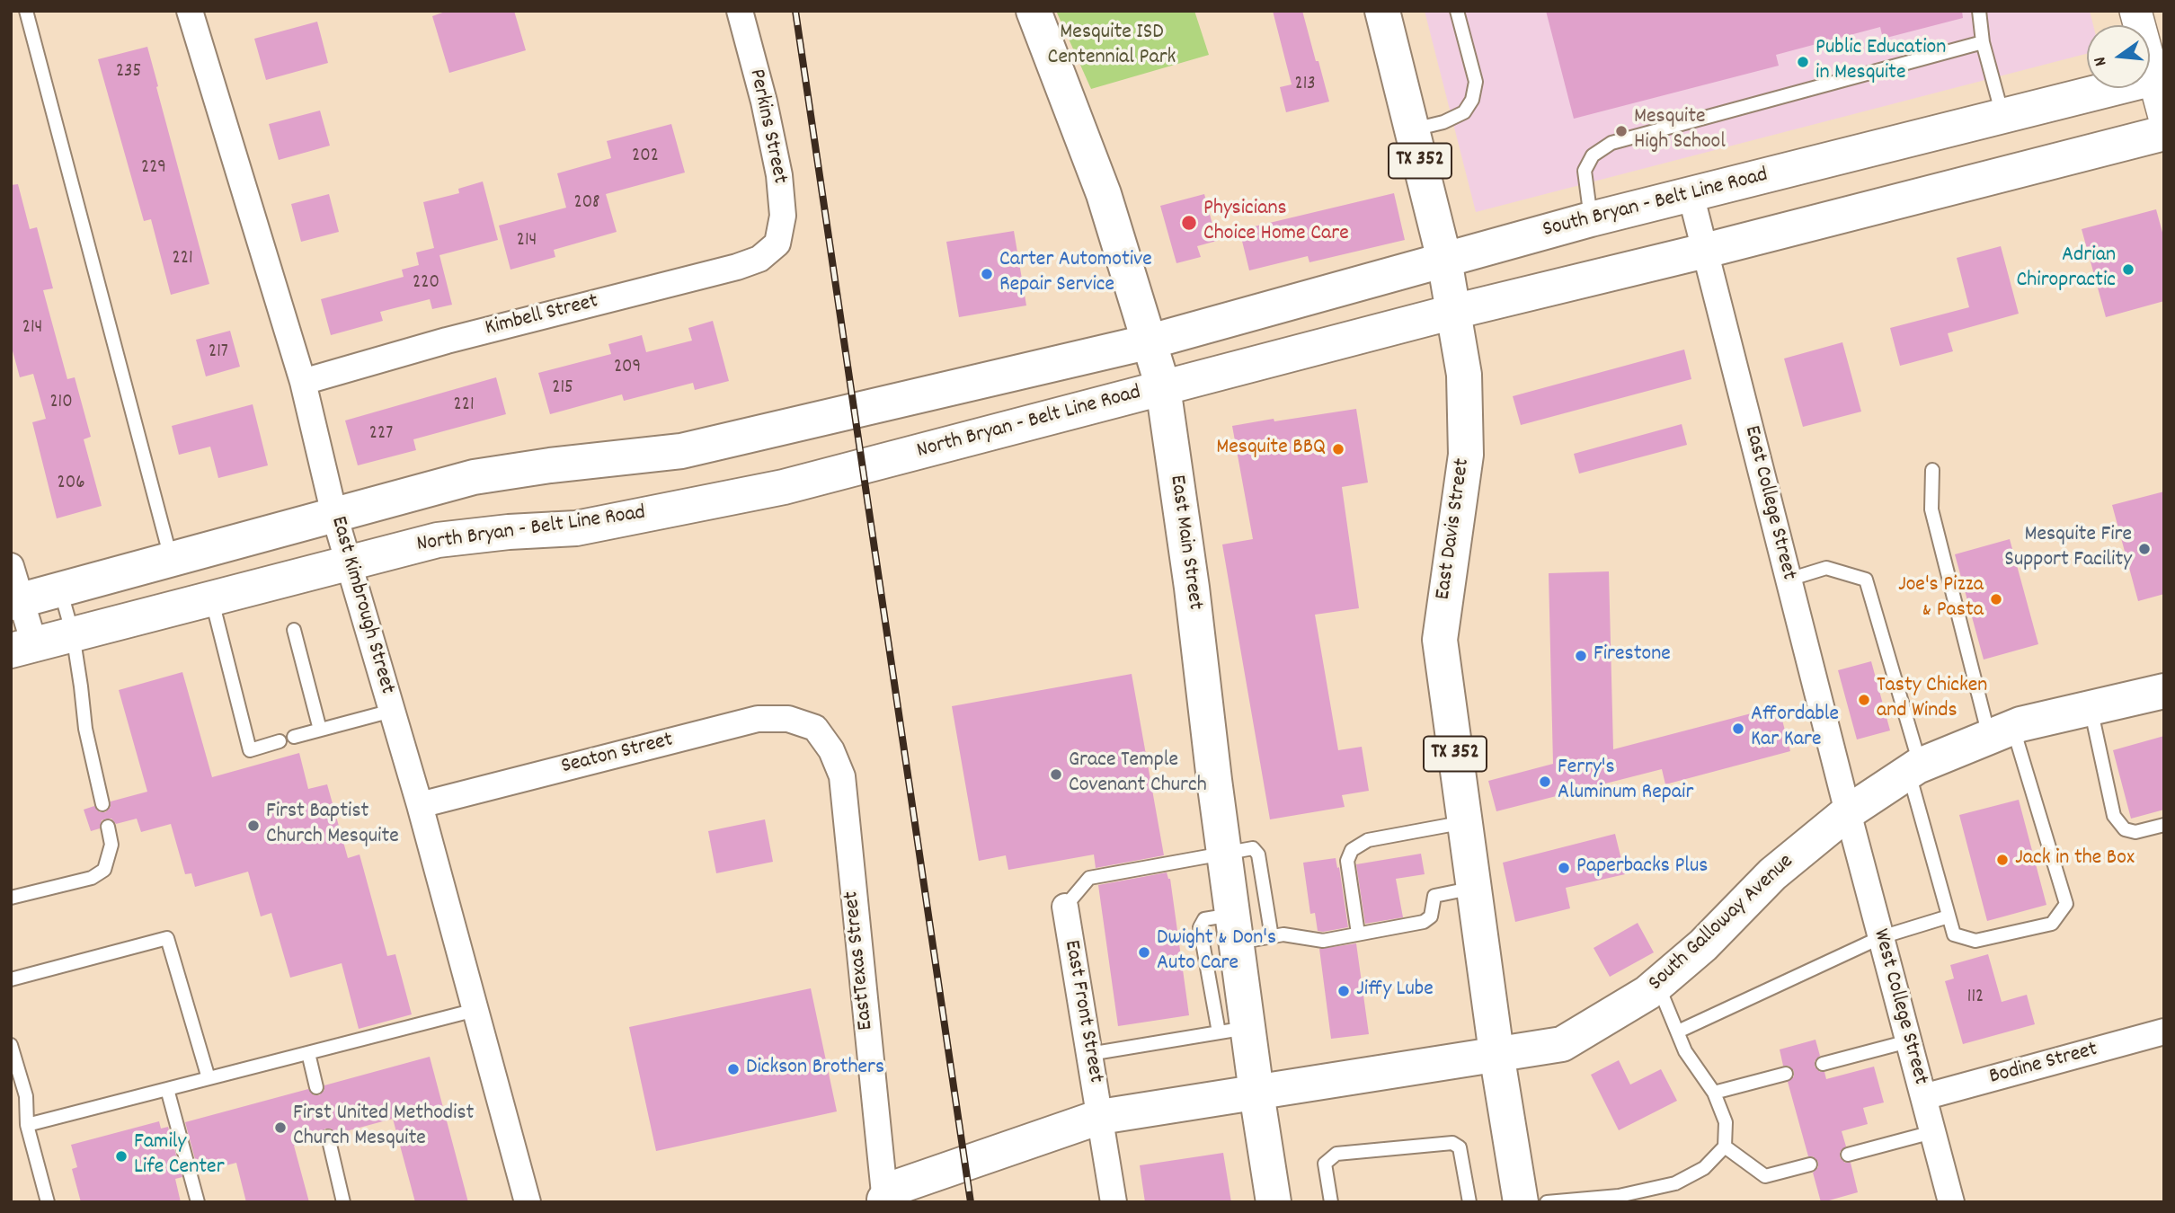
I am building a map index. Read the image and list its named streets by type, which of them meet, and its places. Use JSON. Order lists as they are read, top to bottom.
{
  "streets": {
    "main road": [
      "TX 352",
      "South Bryan - Belt Line Road",
      "North Bryan - Belt Line Road",
      "East Davis Street",
      "East Main Street",
      "South Galloway Avenue"
    ],
    "street": [
      "Perkins Street",
      "Kimbell Street",
      "East College Street",
      "East Kimbrough Street",
      "Seaton Street",
      "EastTexas Street",
      "West College Street",
      "East Front Street",
      "Bodine Street"
    ]
  },
  "crossings": [
    ["Perkins Street", "Kimbell Street"],
    ["TX 352", "East Davis Street"],
    ["TX 352", "South Galloway Avenue"],
    ["South Bryan - Belt Line Road", "East College Street"],
    ["South Bryan - Belt Line Road", "East Davis Street"],
    ["South Bryan - Belt Line Road", "East Main Street"],
    ["Kimbell Street", "East Kimbrough Street"],
    ["North Bryan - Belt Line Road", "East Main Street"],
    ["North Bryan - Belt Line Road", "East Kimbrough Street"],
    ["East College Street", "South Galloway Avenue"],
    ["East College Street", "West College Street"],
    ["East Davis Street", "South Galloway Avenue"],
    ["East Main Street", "South Galloway Avenue"],
    ["East Kimbrough Street", "Seaton Street"],
    ["Seaton Street", "EastTexas Street"],
    ["South Galloway Avenue", "EastTexas Street"],
    ["South Galloway Avenue", "West College Street"],
    ["South Galloway Avenue", "East Front Street"],
    ["West College Street", "Bodine Street"]
  ],
  "parks": ["Mesquite ISD Centennial Park"],
  "places": [
    "Public Education in Mesquite",
    "Mesquite High School",
    "Physicians Choice Home Care",
    "Adrian Chiropractic",
    "Carter Automotive Repair Service",
    "Mesquite BBQ",
    "Mesquite Fire Support Facility",
    "Joe's Pizza & Pasta",
    "Firestone",
    "Tasty Chicken and Winds",
    "Affordable Kar Kare",
    "Grace Temple Covenant Church",
    "Ferry's Aluminum Repair",
    "First Baptist Church Mesquite",
    "Jack in the Box",
    "Paperbacks Plus",
    "Dwight & Don's Auto Care",
    "Jiffy Lube",
    "Dickson Brothers",
    "First United Methodist Church Mesquite",
    "Family Life Center"
  ],
  "house_numbers": [
    "235",
    "213",
    "202",
    "229",
    "208",
    "214",
    "221",
    "220",
    "214",
    "217",
    "209",
    "215",
    "210",
    "221",
    "227",
    "206",
    "112"
  ],
  "north": "left"
}
